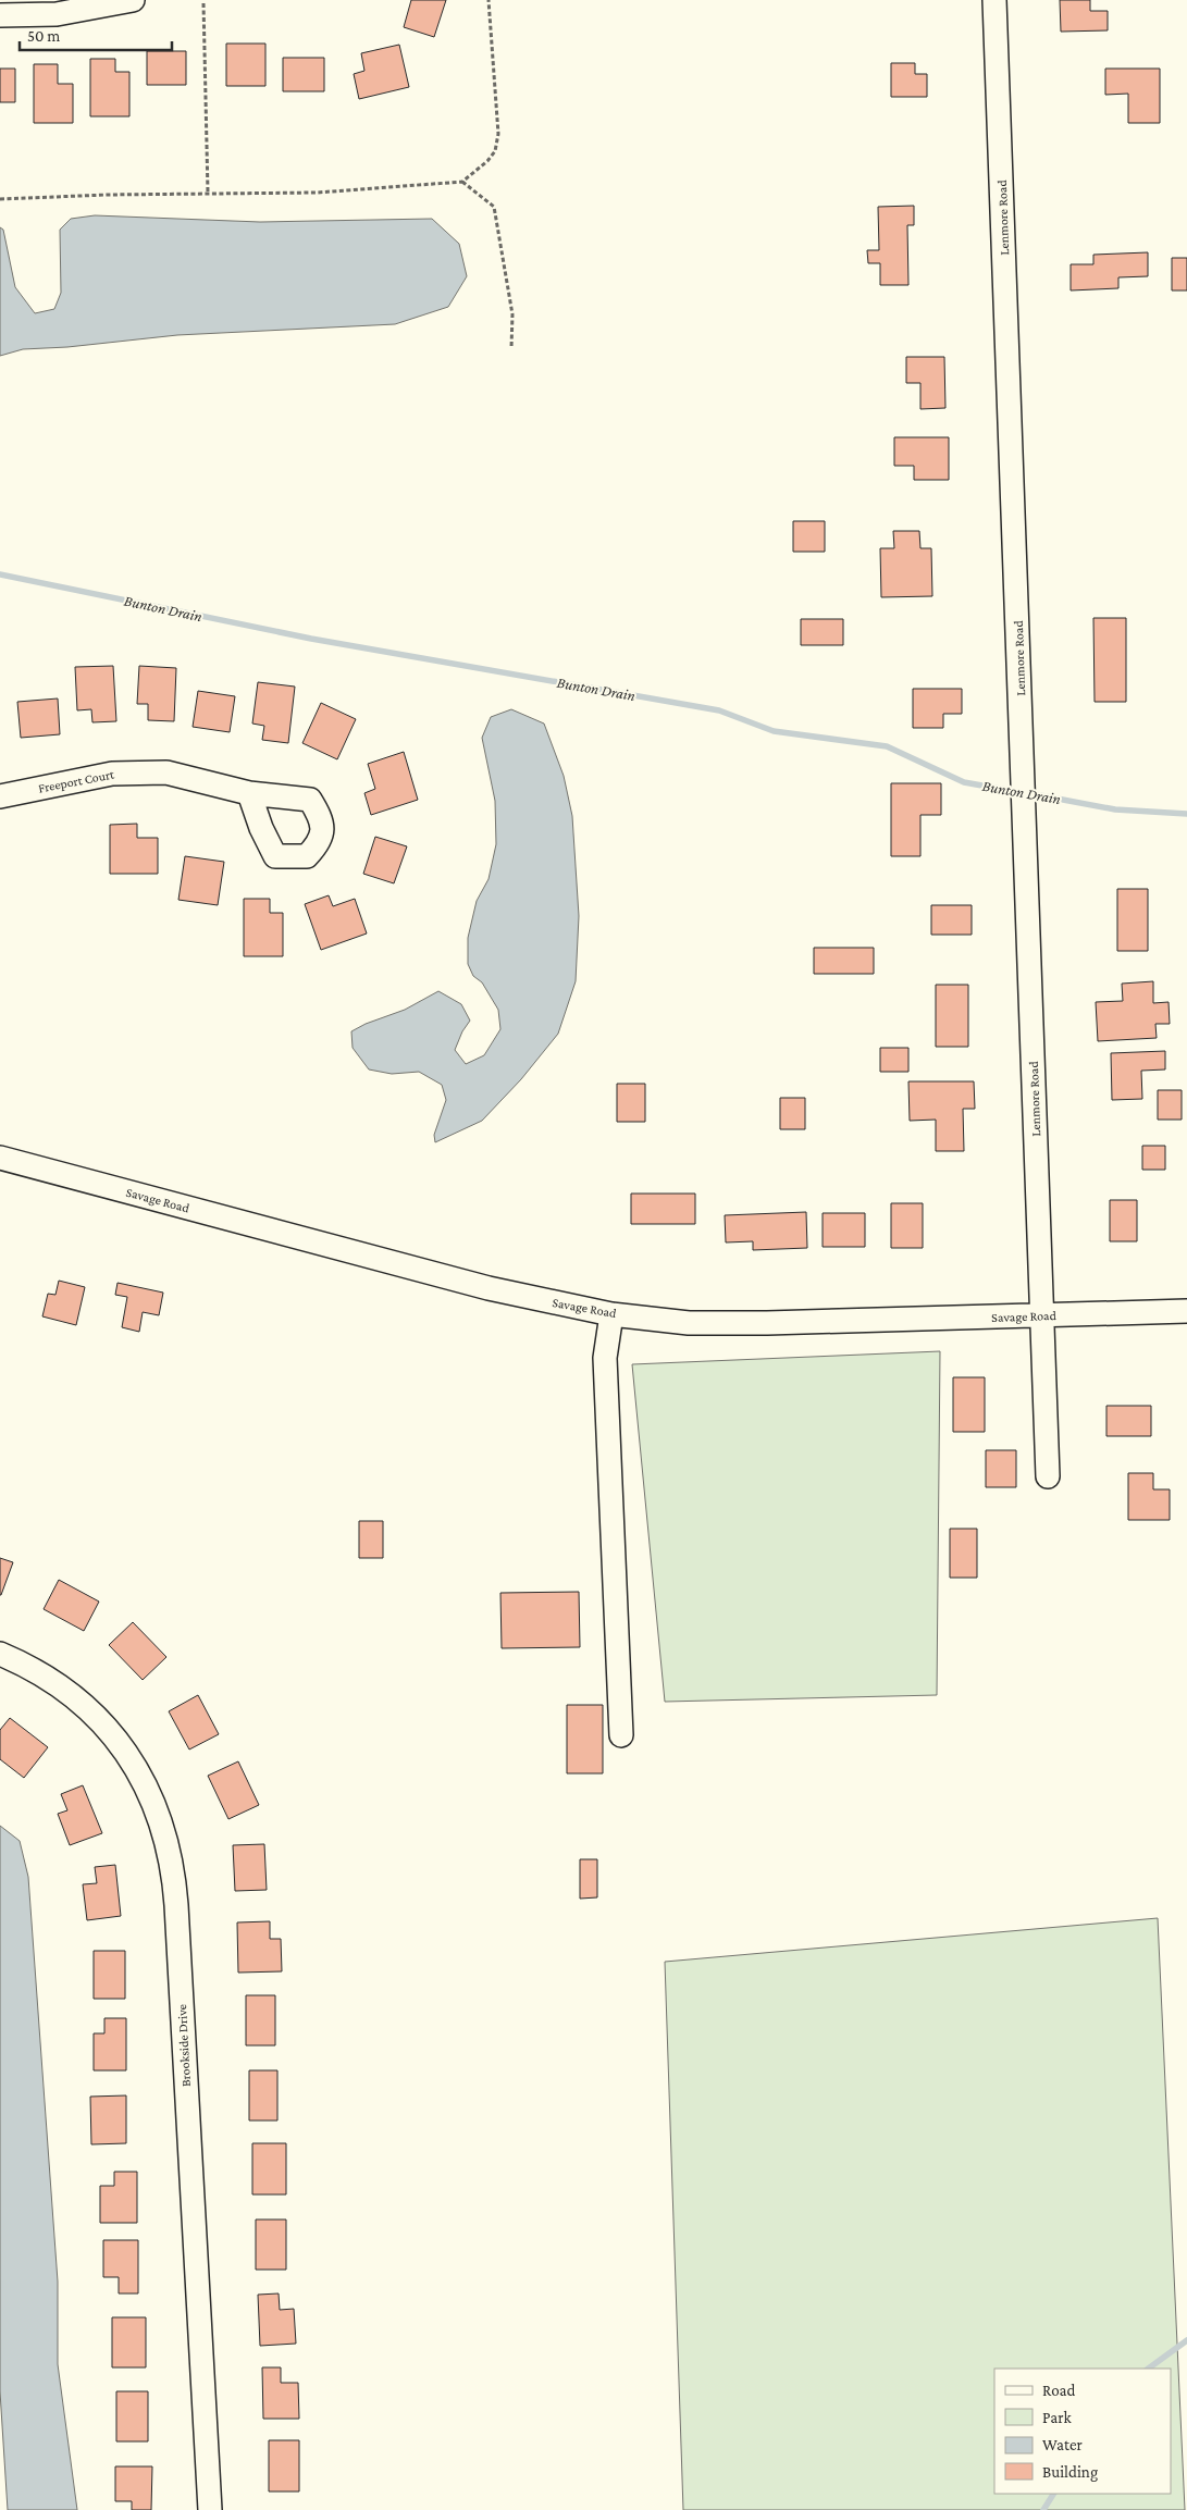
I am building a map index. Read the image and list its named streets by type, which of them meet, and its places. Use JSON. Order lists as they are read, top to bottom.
{
  "streets": {
    "street": [
      "Lenmore Road",
      "Freeport Court",
      "Savage Road",
      "Brookside Drive"
    ]
  },
  "crossings": [
    ["Lenmore Road", "Savage Road"]
  ],
  "water": ["Bunton Drain"],
  "legend": [
    "Road",
    "Park",
    "Water",
    "Building"
  ],
  "scale_bar": "50 m"
}
